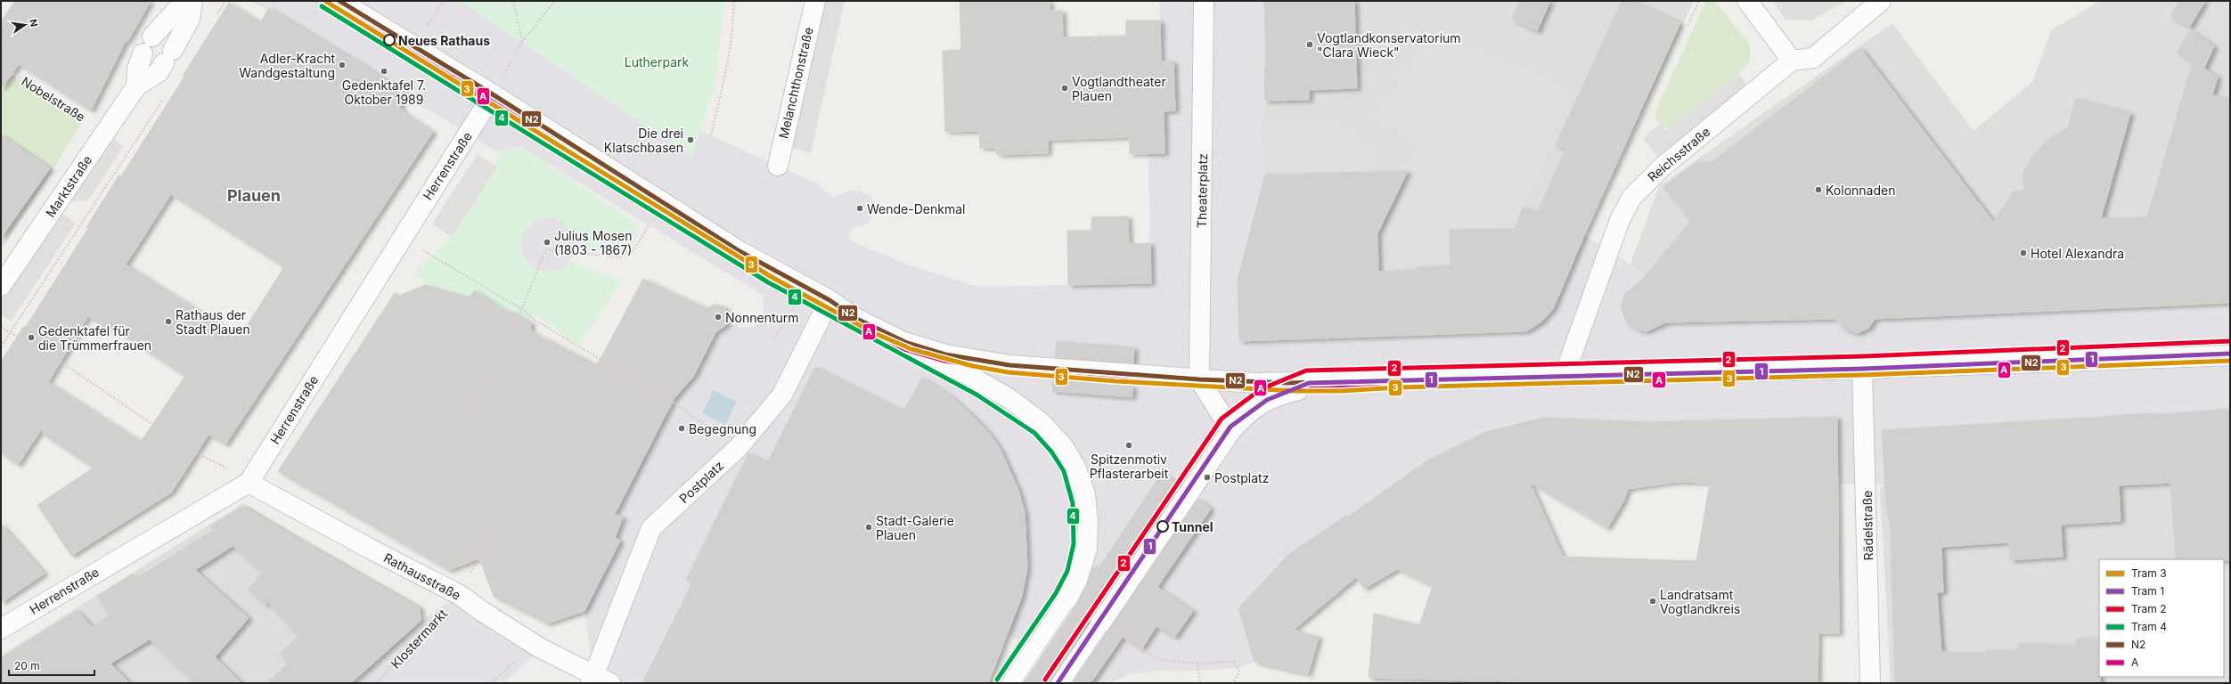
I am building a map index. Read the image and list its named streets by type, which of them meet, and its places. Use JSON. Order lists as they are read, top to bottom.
{
  "streets": {
    "street": [
      "Melanchthonstraße",
      "Reichsstraße",
      "Herrenstraße",
      "Marktstraße",
      "Theaterplatz",
      "Postplatz",
      "Rädelstraße",
      "Rathausstraße"
    ],
    "path": ["Nobelstraße", "Klostermarkt"]
  },
  "crossings": [
    ["Nobelstraße", "Marktstraße"],
    ["Herrenstraße", "Rathausstraße"],
    ["Postplatz", "Rathausstraße"],
    ["Rathausstraße", "Klostermarkt"]
  ],
  "districts": ["Plauen"],
  "parks": ["Lutherpark"],
  "places": [
    "Neues Rathaus",
    "Vogtlandkonservatorium \"Clara Wieck\"",
    "Adler-Kracht Wandgestaltung",
    "Gedenktafel 7. Oktober 1989",
    "Vogtlandtheater Plauen",
    "Die drei Klatschbasen",
    "Kolonnaden",
    "Wende-Denkmal",
    "Julius Mosen (1803 - 1867)",
    "Hotel Alexandra",
    "Nonnenturm",
    "Rathaus der Stadt Plauen",
    "Gedenktafel für die Trümmerfrauen",
    "Begegnung",
    "Spitzenmotiv Pflasterarbeit",
    "Postplatz",
    "Tunnel",
    "Stadt-Galerie Plauen",
    "Landratsamt Vogtlandkreis"
  ],
  "lines": [
    "tram line 3",
    "transit line N2",
    "tram line 4",
    "transit line A",
    "tram line 2",
    "tram line 1"
  ],
  "legend": [
    "Tram 3",
    "Tram 1",
    "Tram 2",
    "Tram 4",
    "N2",
    "A"
  ],
  "scale_bar": "20 m",
  "north": "right"
}
